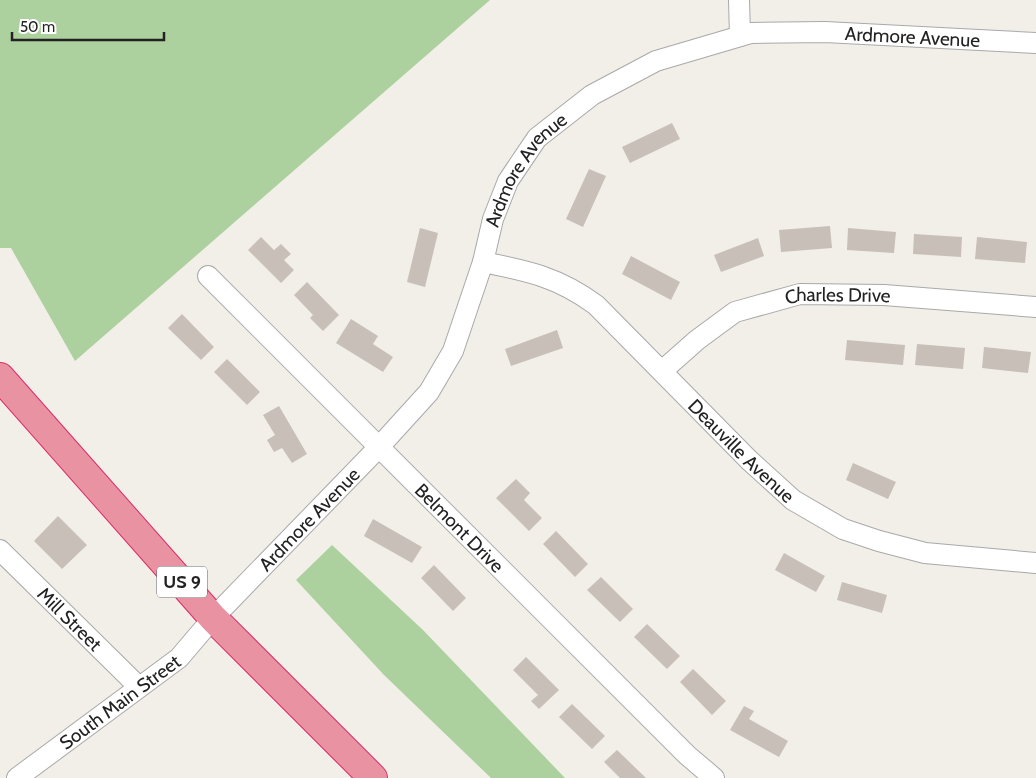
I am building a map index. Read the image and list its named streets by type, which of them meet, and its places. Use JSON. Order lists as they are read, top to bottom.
{
  "streets": {
    "highway": ["US 9"],
    "street": [
      "Ardmore Avenue",
      "Charles Drive",
      "Deauville Avenue",
      "Belmont Drive",
      "Mill Street",
      "South Main Street"
    ]
  },
  "crossings": [
    ["Ardmore Avenue", "Deauville Avenue"],
    ["Ardmore Avenue", "Belmont Drive"],
    ["Ardmore Avenue", "US 9"],
    ["Ardmore Avenue", "South Main Street"],
    ["Charles Drive", "Deauville Avenue"],
    ["US 9", "South Main Street"],
    ["Mill Street", "South Main Street"]
  ],
  "scale_bar": "50 m"
}
